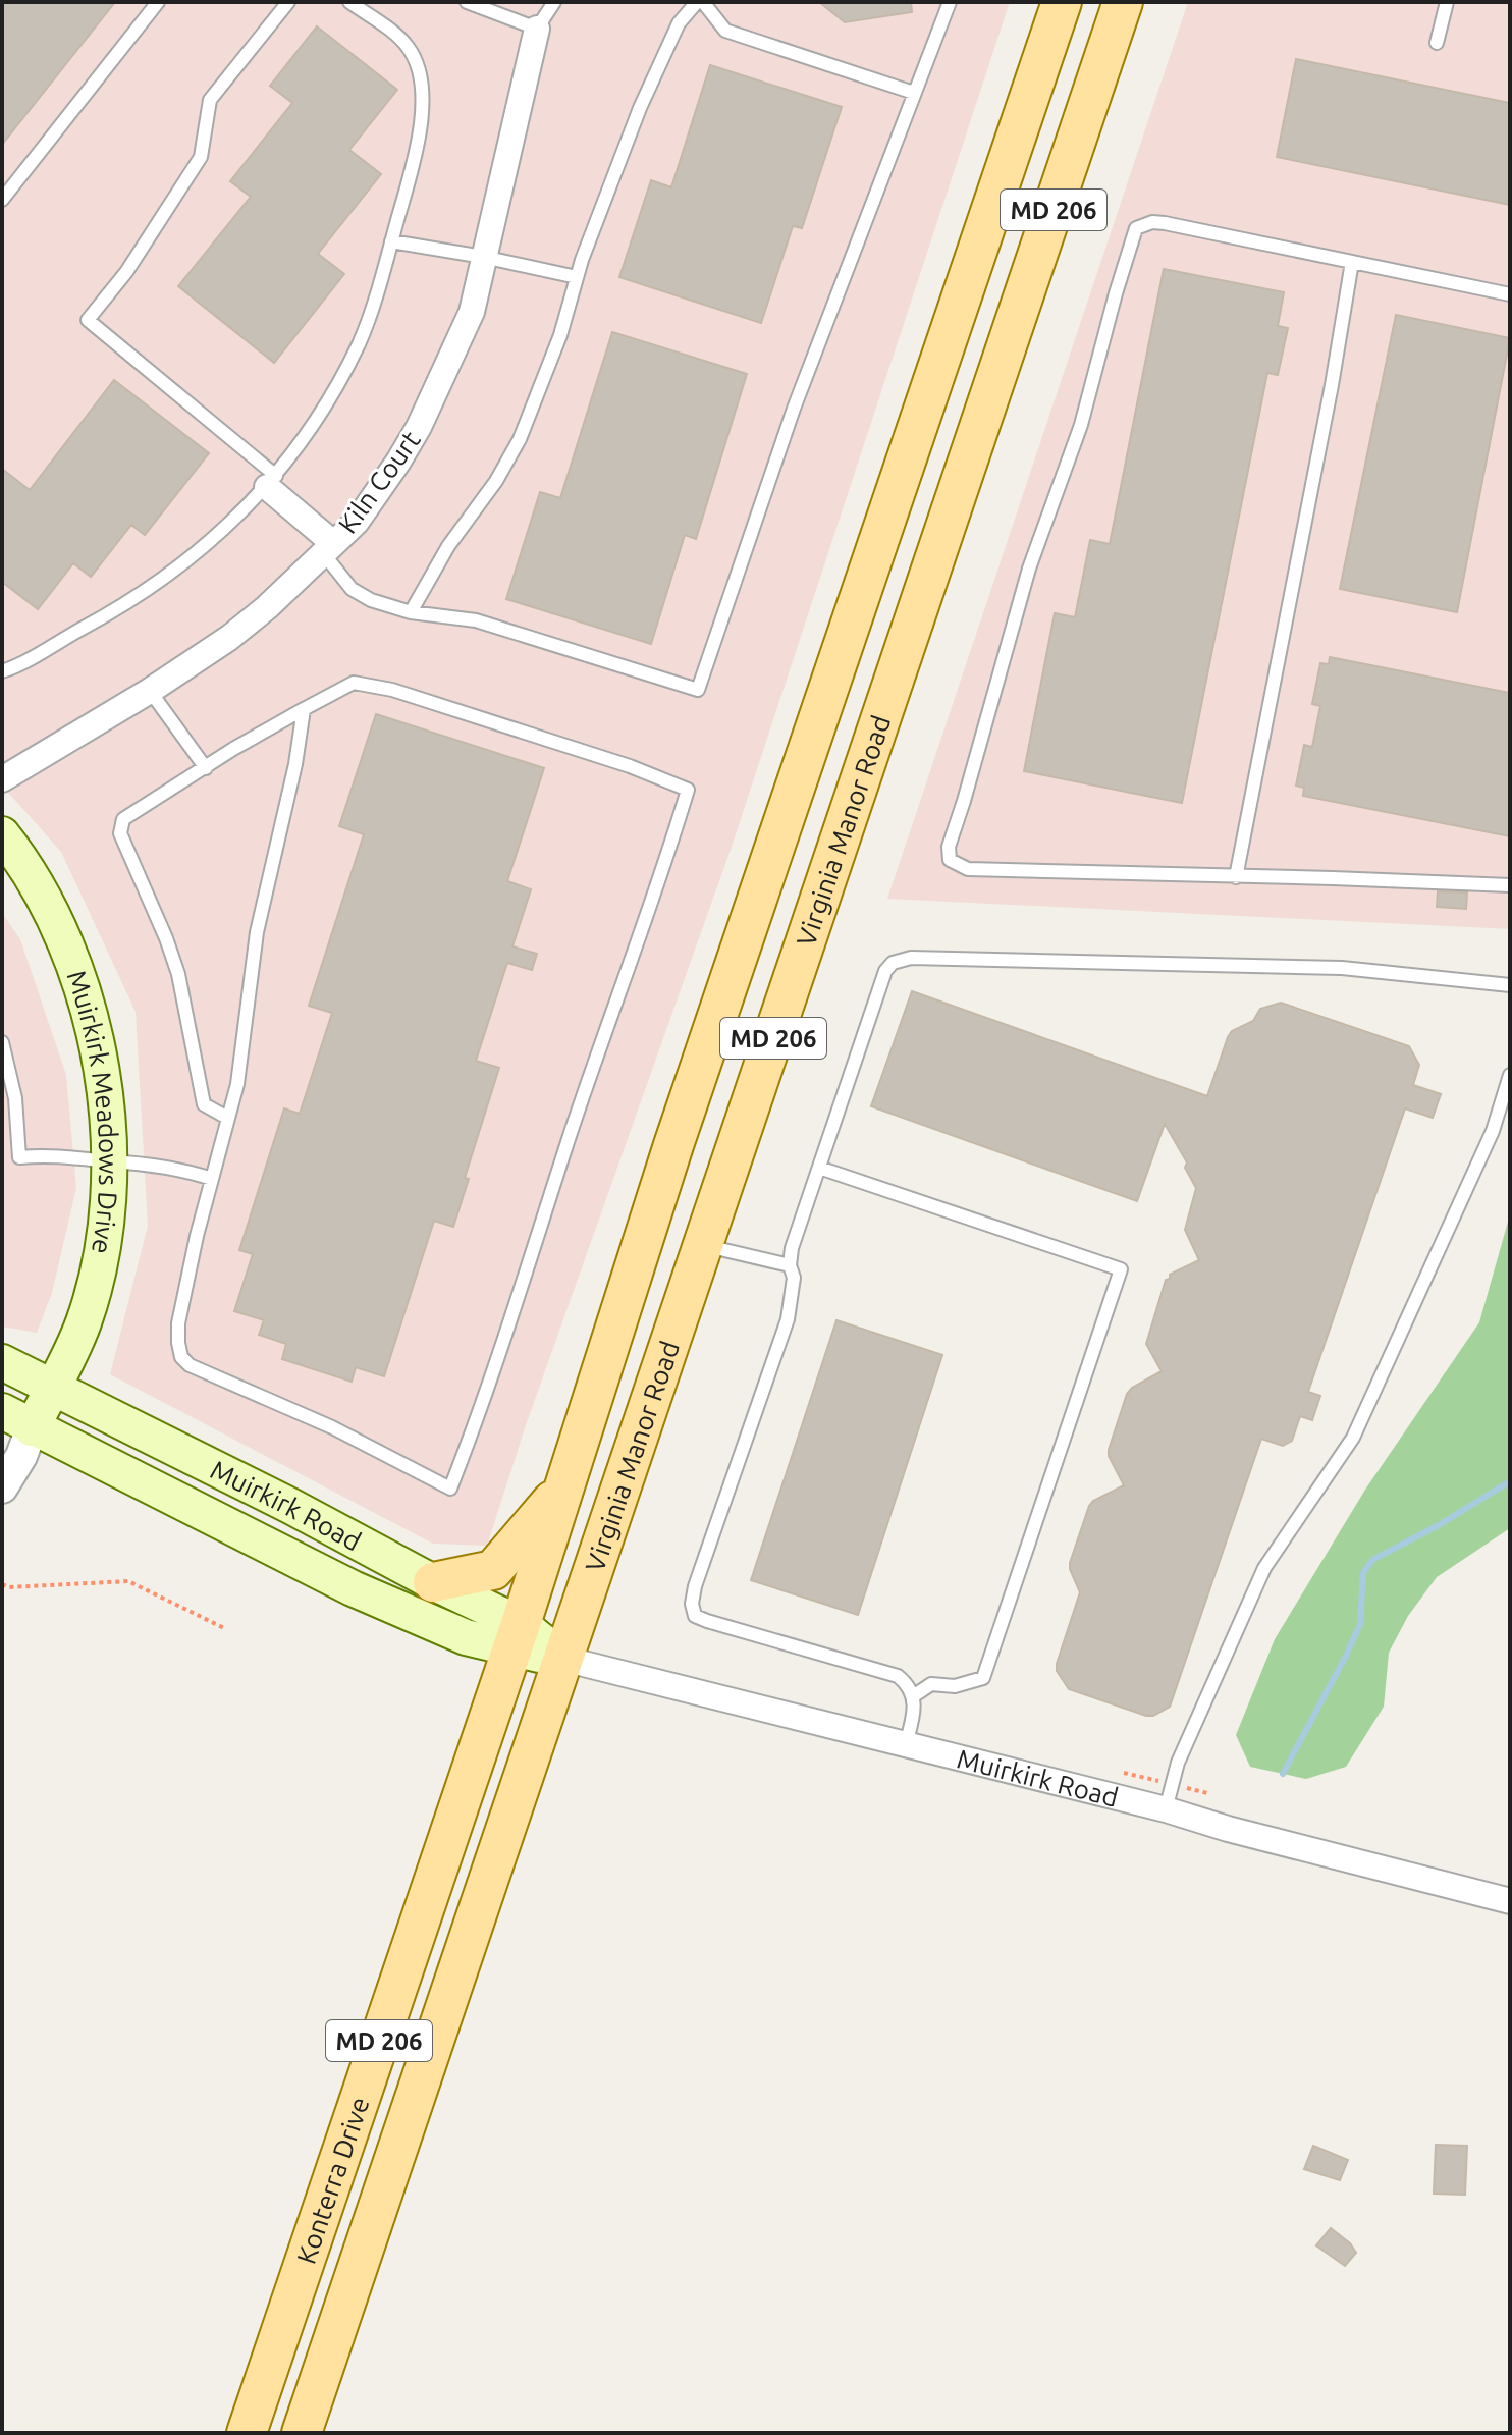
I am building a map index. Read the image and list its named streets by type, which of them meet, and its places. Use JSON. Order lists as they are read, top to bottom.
{
  "streets": {
    "main road": [
      "MD 206",
      "Virginia Manor Road",
      "Muirkirk Meadows Drive",
      "Muirkirk Road",
      "Konterra Drive"
    ],
    "street": ["Kiln Court"]
  },
  "crossings": [
    ["Virginia Manor Road", "Muirkirk Road"],
    ["Virginia Manor Road", "Konterra Drive"],
    ["Muirkirk Meadows Drive", "Muirkirk Road"],
    ["Muirkirk Road", "Konterra Drive"]
  ]
}
